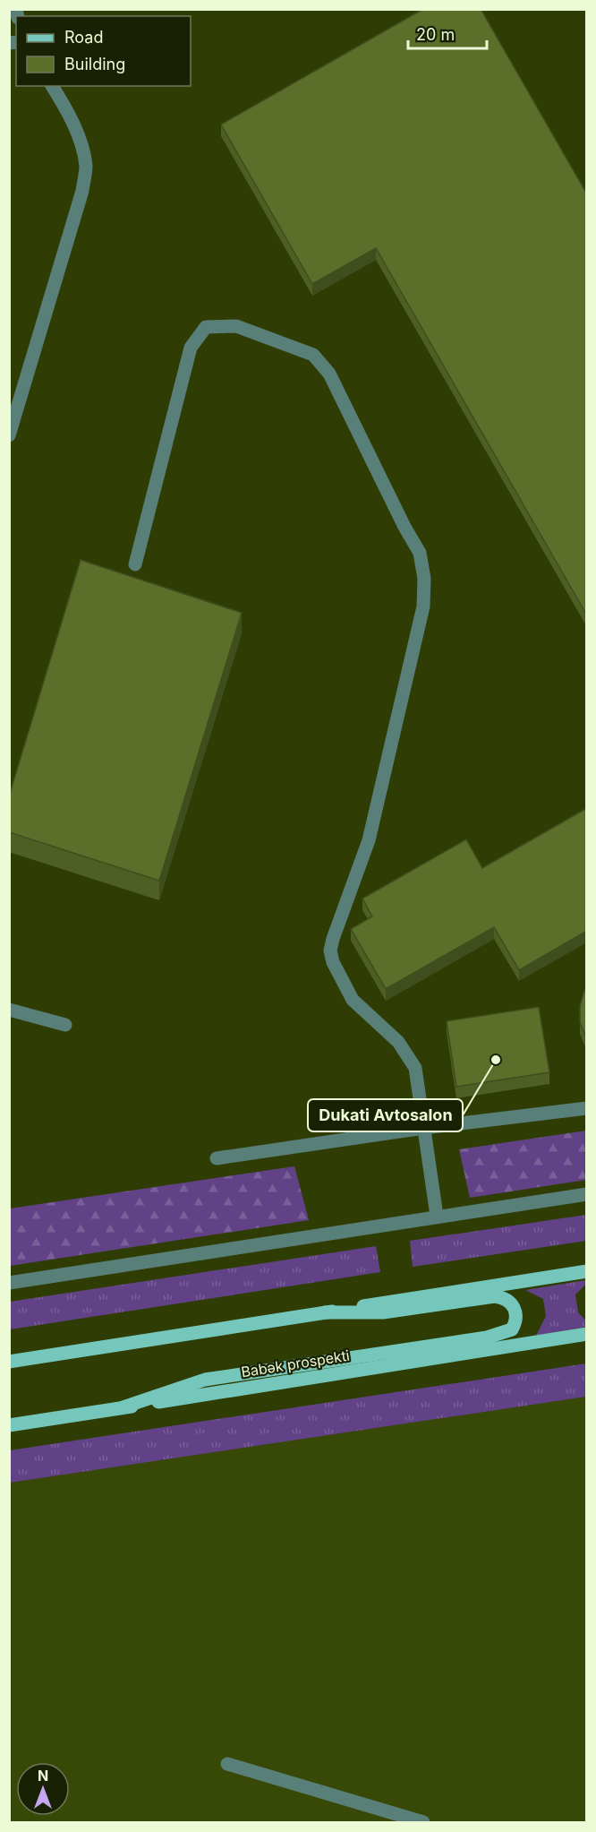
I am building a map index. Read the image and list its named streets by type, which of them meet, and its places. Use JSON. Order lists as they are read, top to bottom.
{
  "streets": {
    "main road": ["Babək prospekti"]
  },
  "places": ["Dukati Avtosalon"],
  "legend": ["Road", "Building"],
  "scale_bar": "20 m",
  "north": "top"
}
